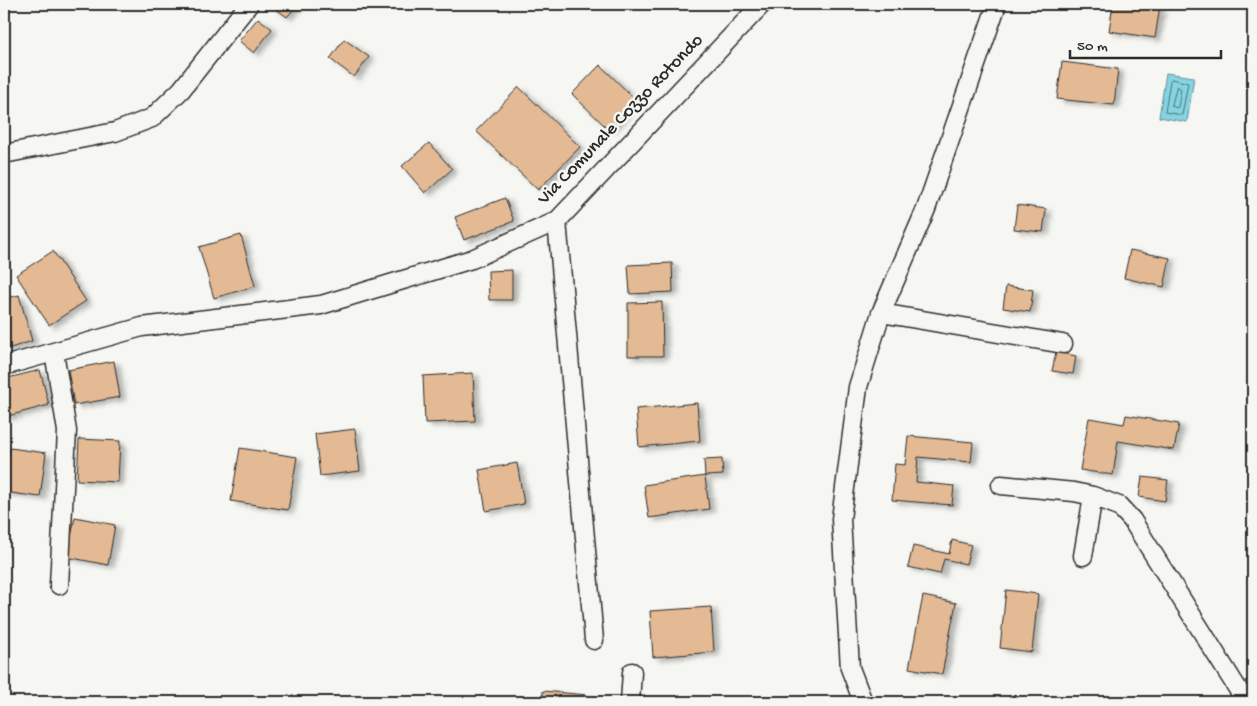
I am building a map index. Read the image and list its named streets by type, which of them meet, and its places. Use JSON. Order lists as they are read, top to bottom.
{
  "streets": {
    "street": ["Via Comunale Cozzo Rotondo"]
  },
  "scale_bar": "50 m"
}
